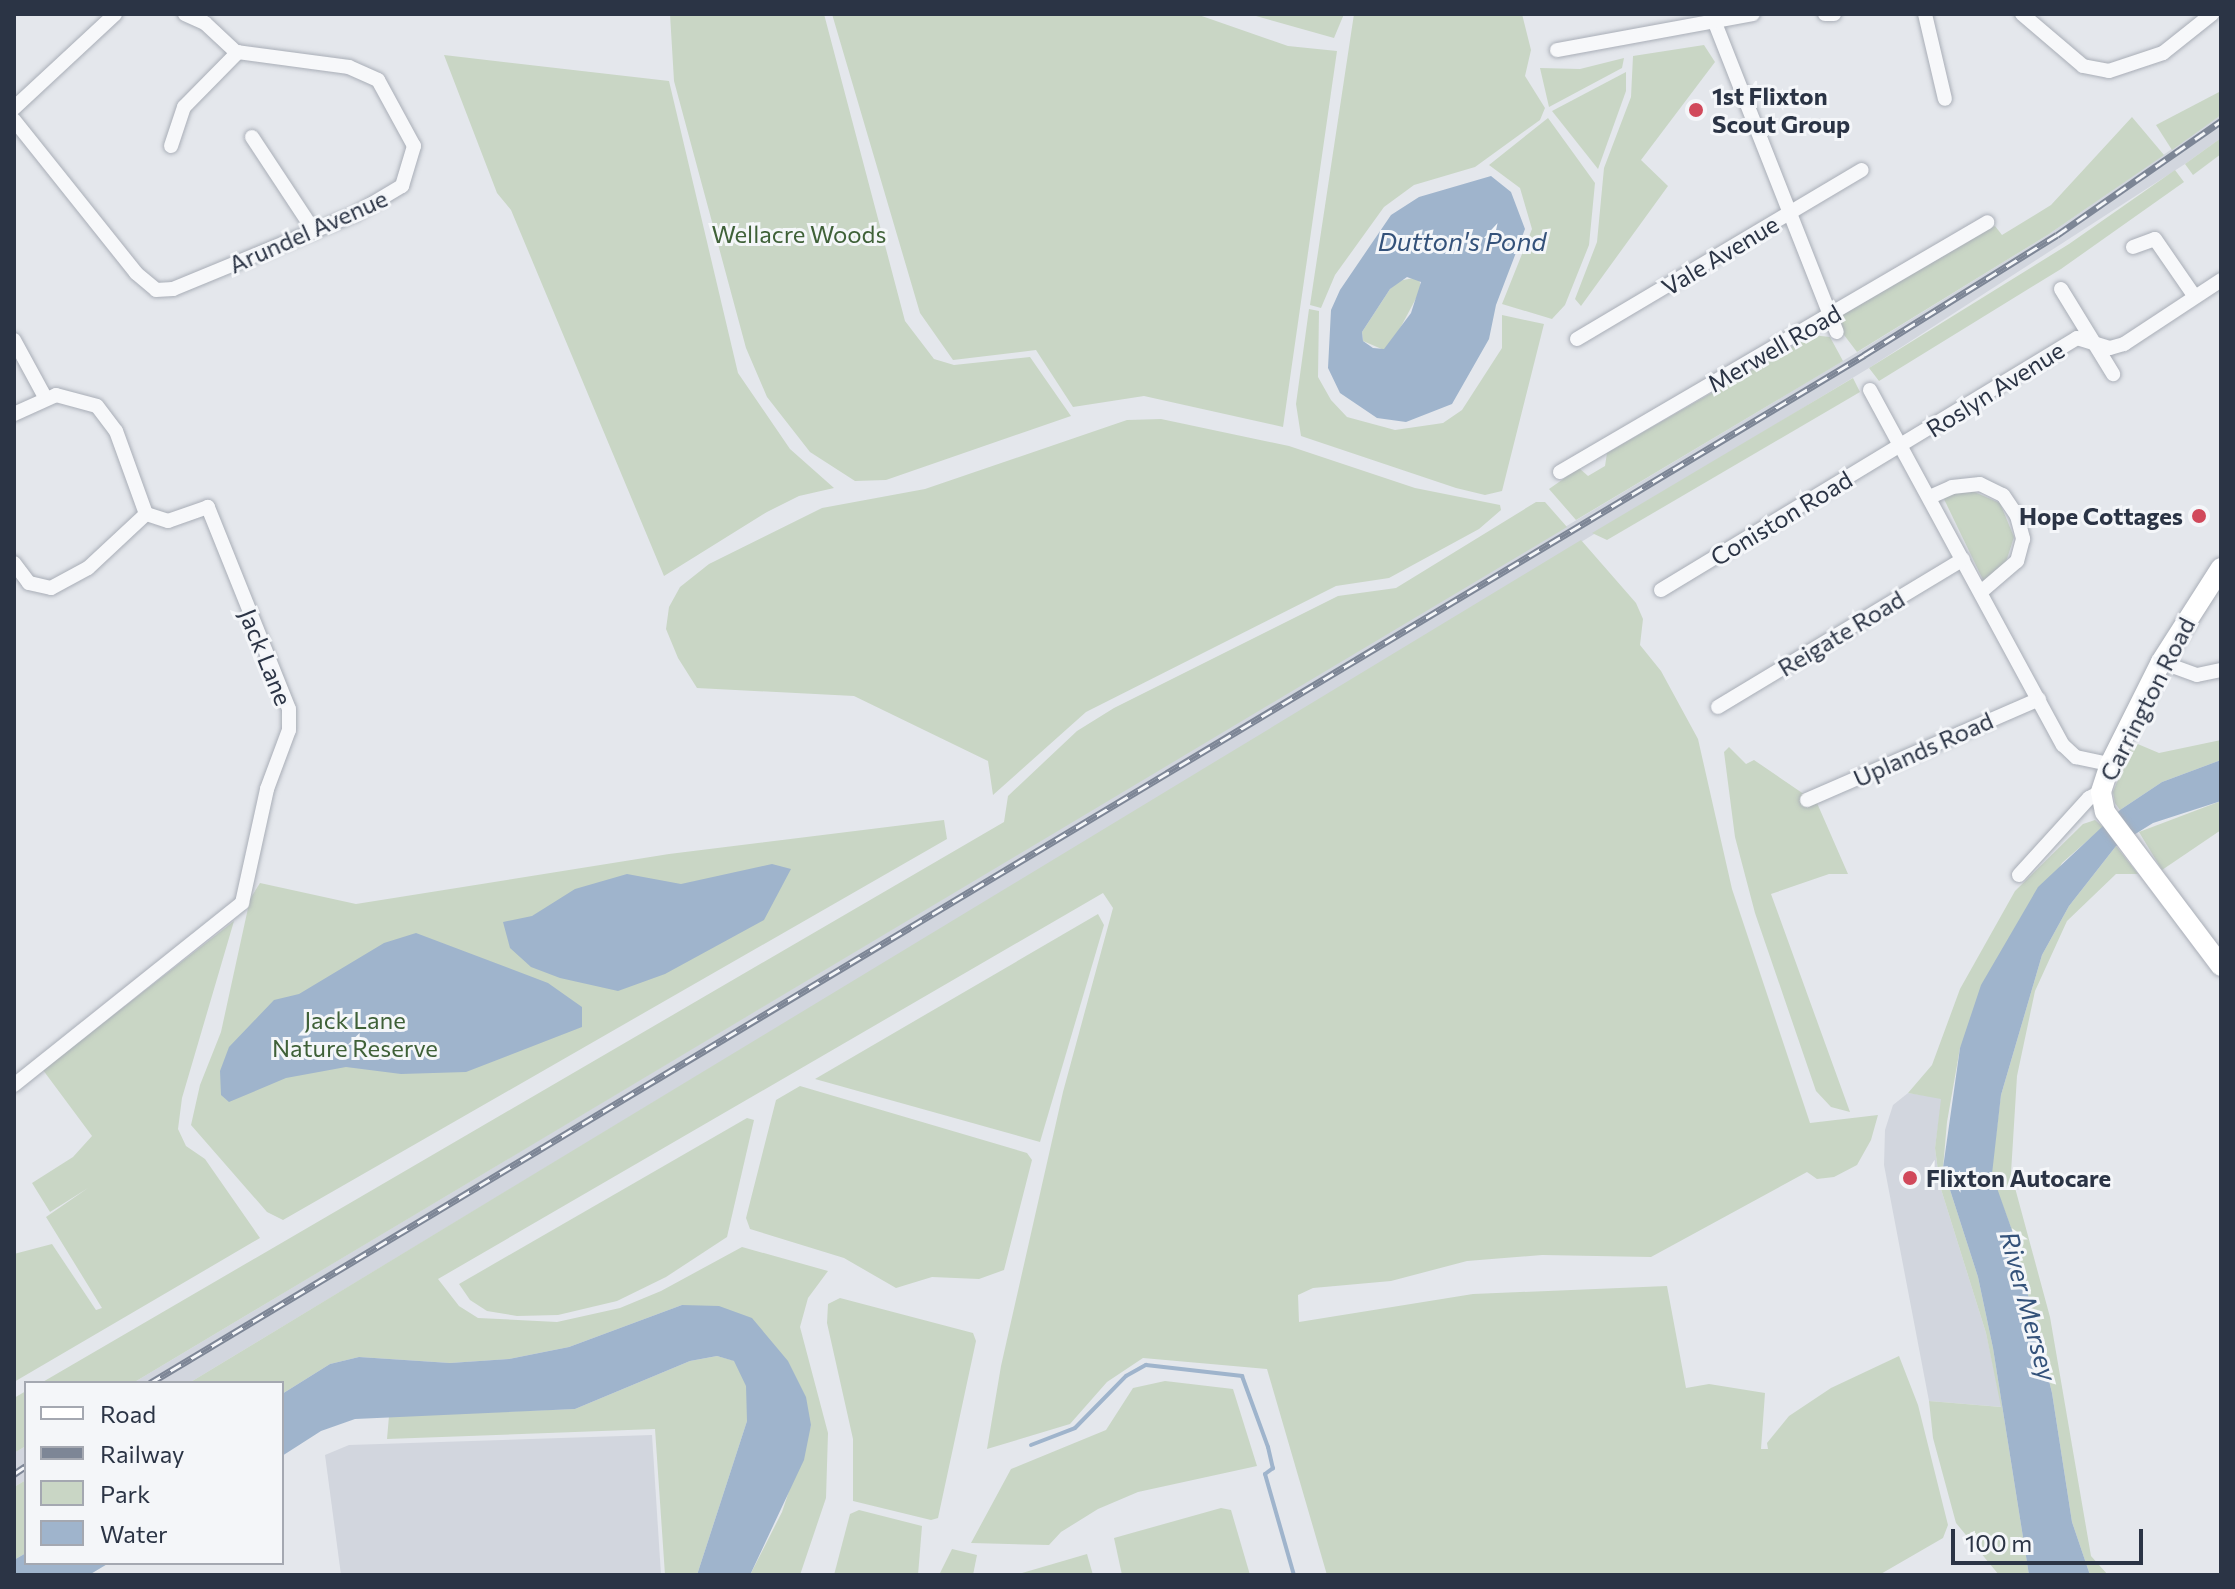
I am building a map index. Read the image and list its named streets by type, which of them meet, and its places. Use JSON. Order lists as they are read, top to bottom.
{
  "streets": {
    "main road": ["Carrington Road"],
    "street": [
      "Arundel Avenue",
      "Vale Avenue",
      "Merwell Road",
      "Roslyn Avenue",
      "Coniston Road",
      "Reigate Road",
      "Jack Lane",
      "Uplands Road"
    ]
  },
  "crossings": [
    ["Roslyn Avenue", "Coniston Road"]
  ],
  "water": ["Dutton's Pond", "River Mersey"],
  "parks": ["Wellacre Woods", "Jack Lane Nature Reserve"],
  "places": ["1st Flixton Scout Group", "Hope Cottages", "Flixton Autocare"],
  "legend": [
    "Road",
    "Railway",
    "Park",
    "Water"
  ],
  "scale_bar": "100 m"
}
